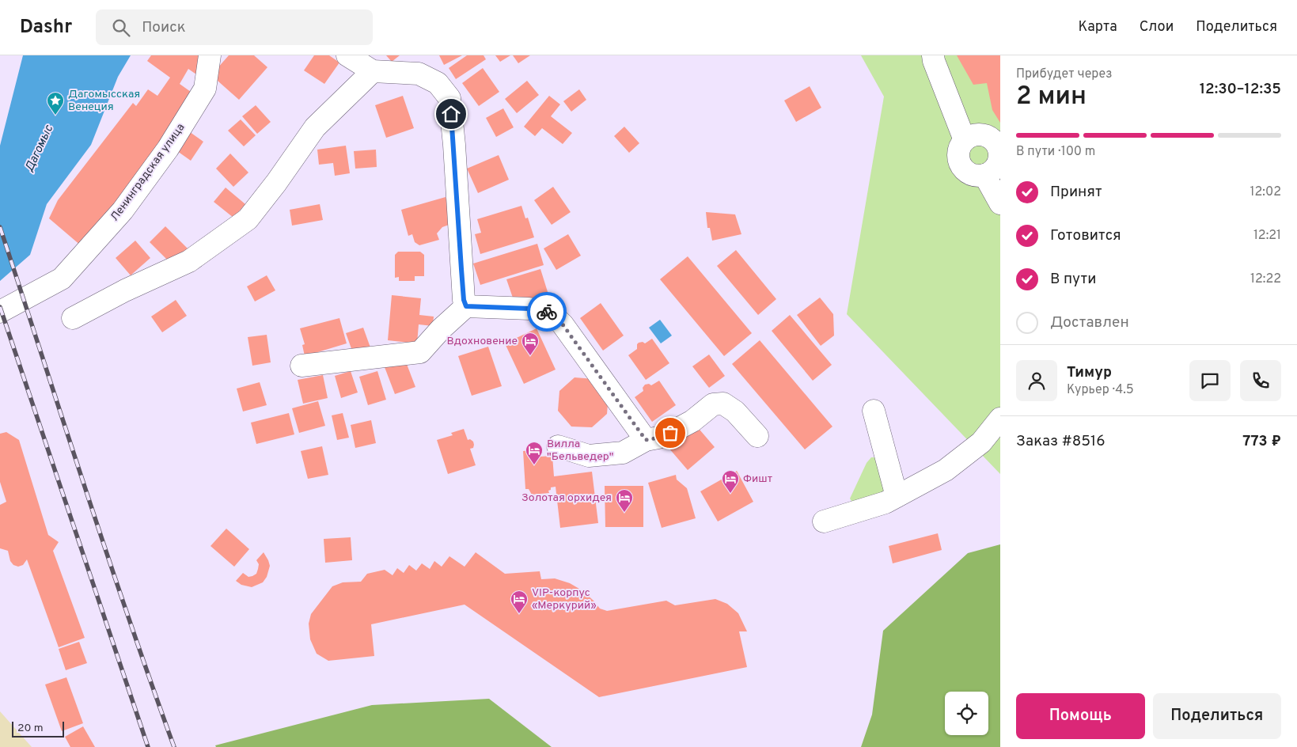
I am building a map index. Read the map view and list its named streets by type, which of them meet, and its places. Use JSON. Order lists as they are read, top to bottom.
{
  "streets": {
    "street": ["Ленинградская улица"]
  },
  "water": ["Дагомыс"],
  "places": {
    "place": ["Дагомысская Венеция"],
    "hotel": [
      "Вдохновение",
      "Вилла \"Бельведер\"",
      "Фишт",
      "Золотая орхидея",
      "VIP-корпус «Меркурий»"
    ]
  },
  "scale_bar": "20 m",
  "page": {
    "header": "Dashr",
    "search": "Поиск",
    "nav": ["Карта", "Слои", "Поделиться"],
    "heading": ["2 мин", "Прибудет через", "12:30–12:35"],
    "panel": [
      "Тимур",
      "Курьер · 4.5",
      "Заказ #8516",
      "773 ₽"
    ],
    "bar": "В пути · 100 m",
    "list": [
      ["Принят", "12:02"],
      ["Готовится", "12:21"],
      ["В пути", "12:22"],
      "Доставлен"
    ],
    "buttons": ["Помощь", "Поделиться"],
    "scale": "20 m"
  }
}
